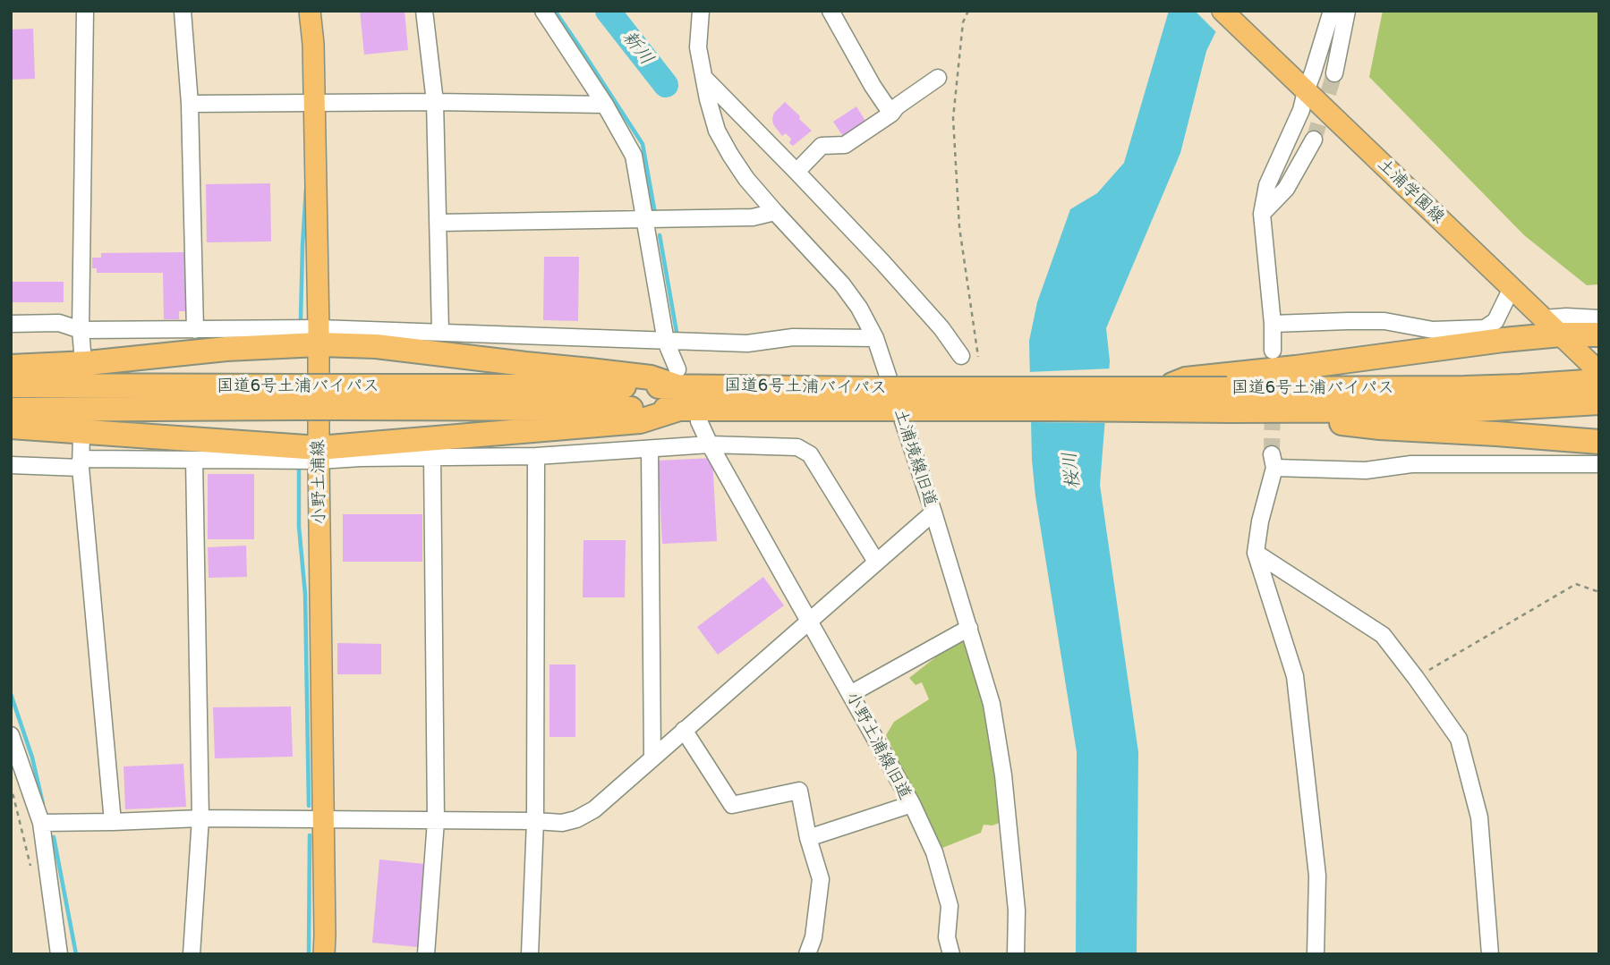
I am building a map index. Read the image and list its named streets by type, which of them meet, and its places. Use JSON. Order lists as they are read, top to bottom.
{
  "streets": {
    "highway": ["国道6号土浦バイパス"],
    "main road": ["土浦学園線", "小野土浦線"],
    "street": ["土浦境線旧道", "小野土浦線旧道"]
  },
  "crossings": [
    ["国道6号土浦バイパス", "小野土浦線旧道"]
  ],
  "water": ["新川", "桜川"]
}
